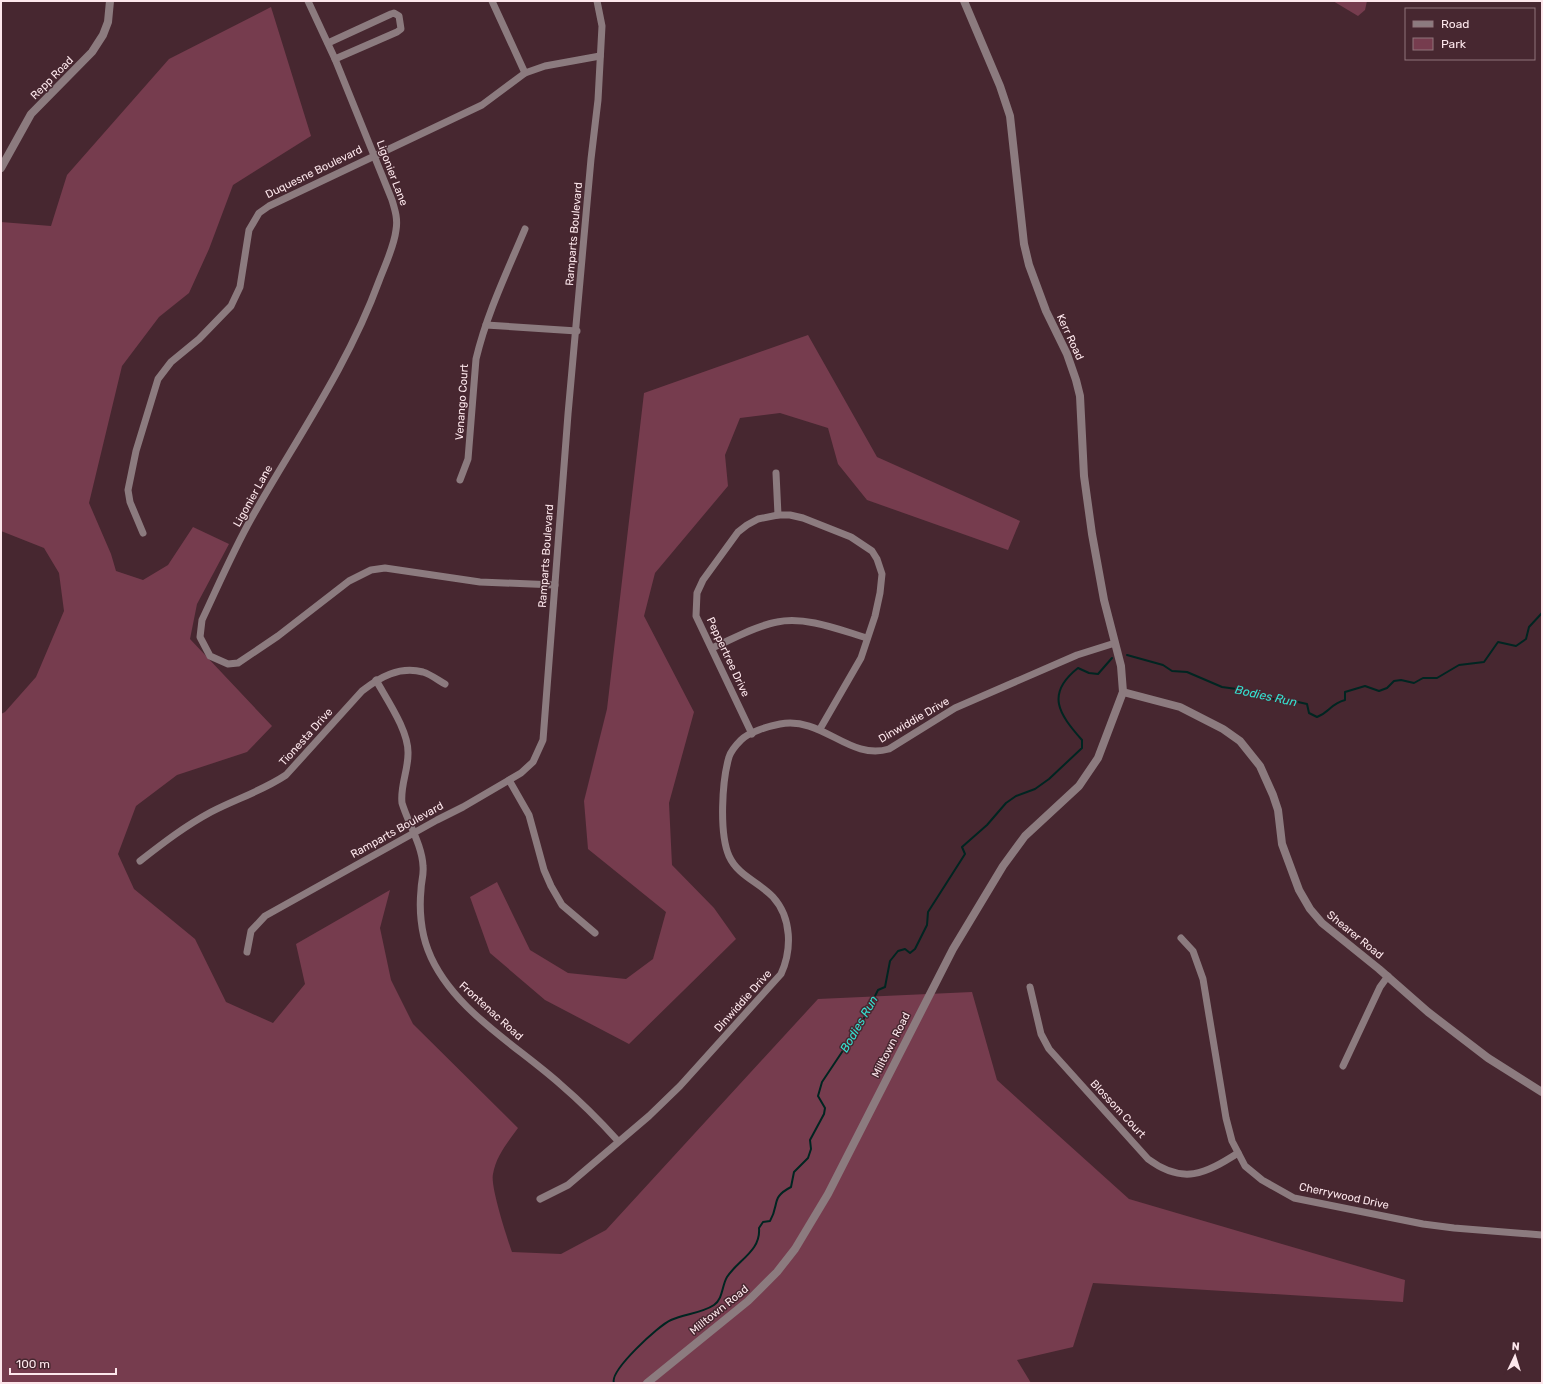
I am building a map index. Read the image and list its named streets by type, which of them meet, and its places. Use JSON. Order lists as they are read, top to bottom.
{
  "streets": {
    "street": [
      "Repp Road",
      "Duquesne Boulevard",
      "Ligonier Lane",
      "Ramparts Boulevard",
      "Kerr Road",
      "Venango Court",
      "Peppertree Drive",
      "Dinwiddie Drive",
      "Tionesta Drive",
      "Shearer Road",
      "Frontenac Road",
      "Milltown Road",
      "Blossom Court",
      "Cherrywood Drive"
    ]
  },
  "crossings": [
    ["Duquesne Boulevard", "Ligonier Lane"],
    ["Duquesne Boulevard", "Ramparts Boulevard"],
    ["Ligonier Lane", "Ramparts Boulevard"],
    ["Ramparts Boulevard", "Frontenac Road"],
    ["Kerr Road", "Dinwiddie Drive"],
    ["Kerr Road", "Shearer Road"],
    ["Kerr Road", "Milltown Road"],
    ["Peppertree Drive", "Dinwiddie Drive"],
    ["Dinwiddie Drive", "Frontenac Road"],
    ["Tionesta Drive", "Frontenac Road"],
    ["Shearer Road", "Milltown Road"],
    ["Blossom Court", "Cherrywood Drive"]
  ],
  "water": ["Bodies Run"],
  "legend": ["Road", "Park"],
  "scale_bar": "100 m",
  "north": "top"
}
